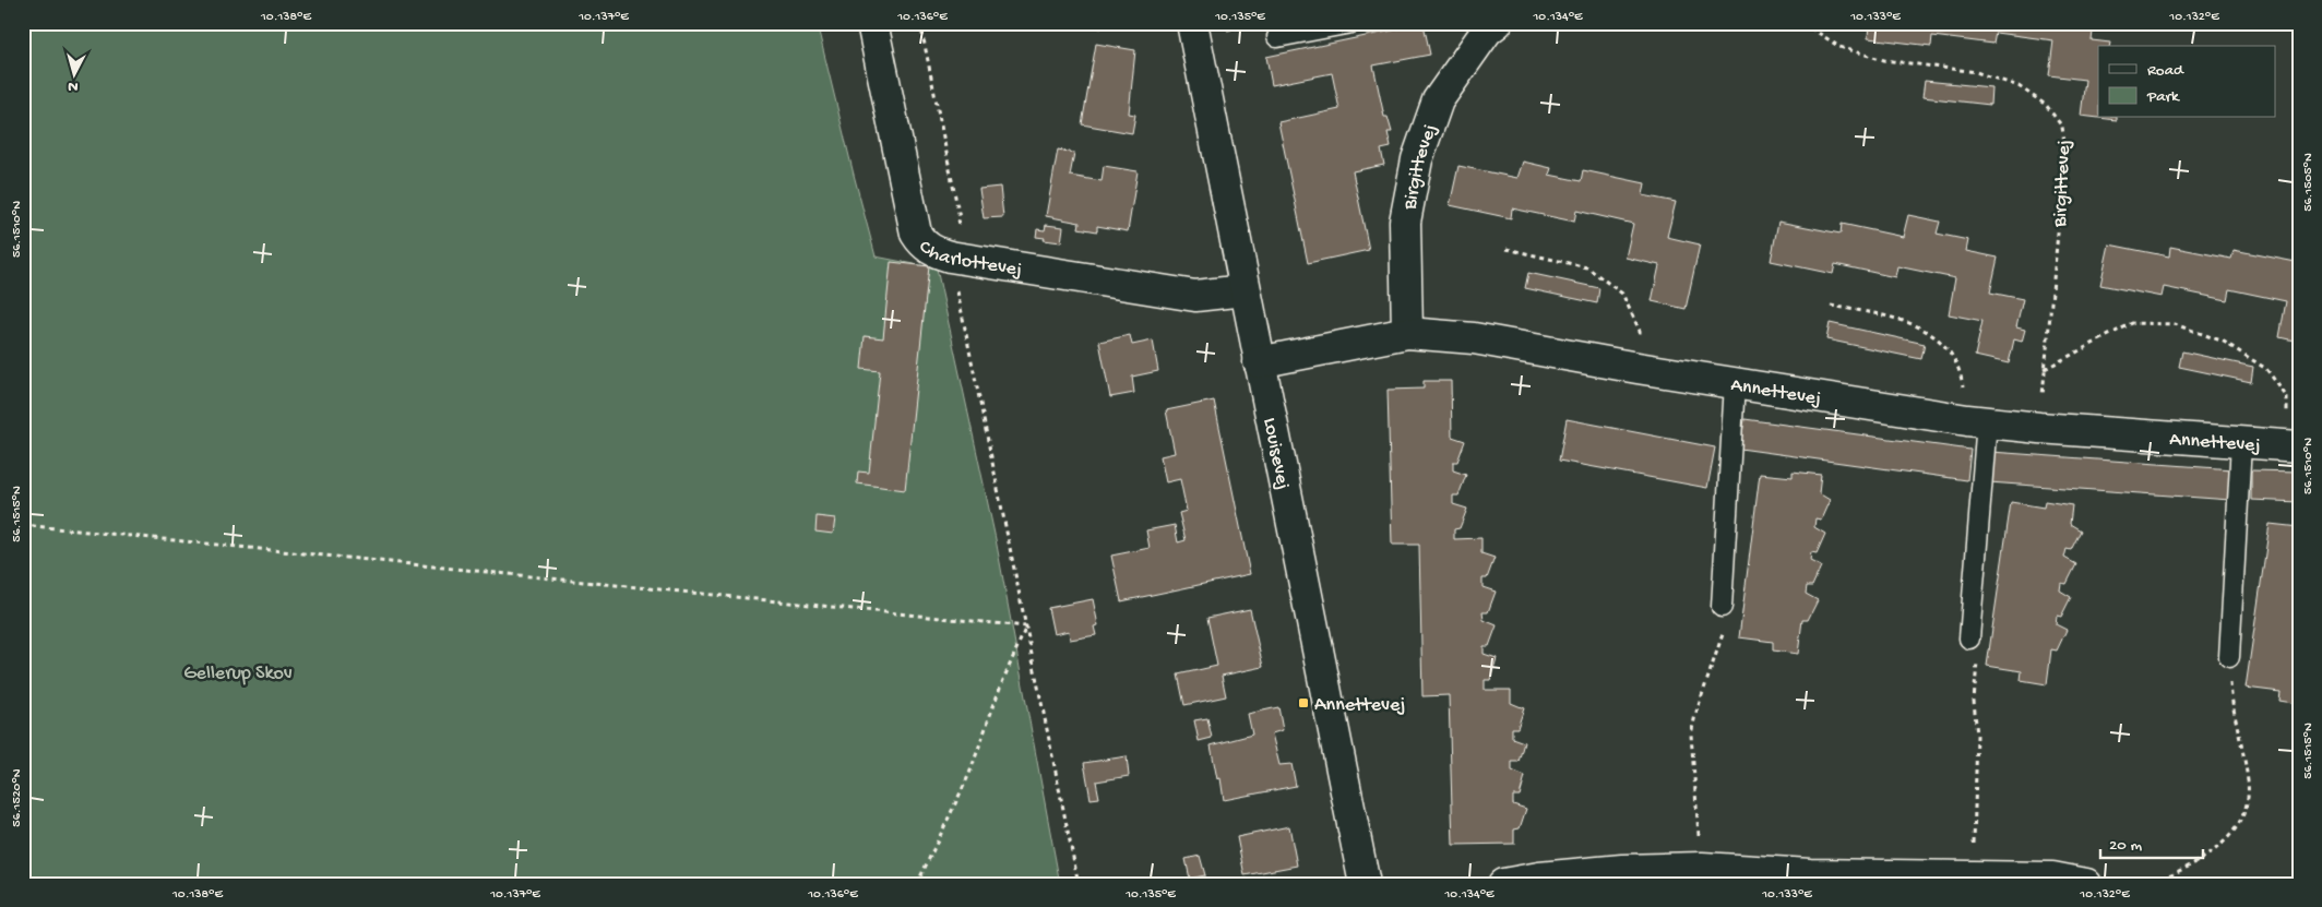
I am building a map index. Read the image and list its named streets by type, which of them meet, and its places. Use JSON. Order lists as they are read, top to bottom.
{
  "streets": {
    "street": [
      "Birgittevej",
      "Charlottevej",
      "Annettevej",
      "Louisevej"
    ]
  },
  "crossings": [
    ["Birgittevej", "Annettevej"],
    ["Charlottevej", "Louisevej"],
    ["Annettevej", "Louisevej"]
  ],
  "parks": ["Gellerup Skov"],
  "places": {
    "transit": ["Annettevej"]
  },
  "legend": ["Road", "Park"],
  "scale_bar": "20 m",
  "north": "bottom",
  "coordinates": [
    "10.138°E",
    "10.137°E",
    "10.136°E",
    "10.135°E",
    "10.134°E",
    "10.133°E",
    "10.132°E",
    "56.1505°N",
    "56.1510°N",
    "56.1515°N",
    "56.1520°N"
  ]
}
